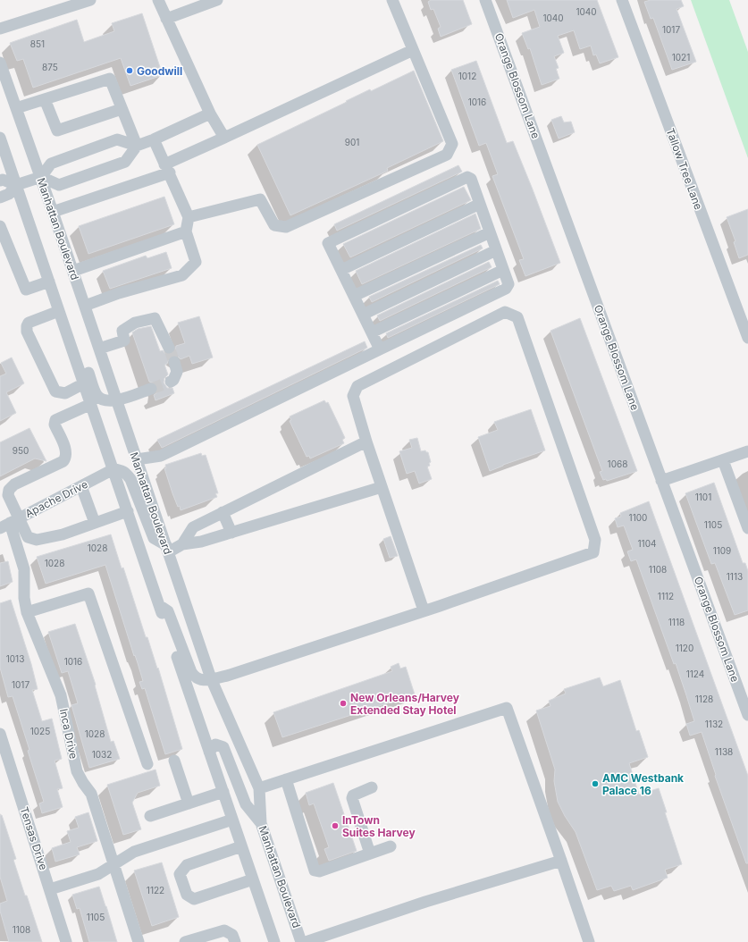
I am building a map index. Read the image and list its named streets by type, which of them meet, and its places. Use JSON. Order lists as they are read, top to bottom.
{
  "streets": {
    "street": [
      "Orange Blossom Lane",
      "Tallow Tree Lane",
      "Manhattan Boulevard",
      "Apache Drive",
      "Inca Drive",
      "Tensas Drive"
    ]
  },
  "crossings": [
    ["Apache Drive", "Inca Drive"]
  ],
  "places": [
    "Goodwill",
    "New Orleans/Harvey Extended Stay Hotel",
    "AMC Westbank Palace 16",
    "InTown Suites Harvey"
  ],
  "house_numbers": [
    "1040",
    "1040",
    "1017",
    "851",
    "1021",
    "875",
    "1012",
    "1016",
    "901",
    "950",
    "1068",
    "1101",
    "1100",
    "1105",
    "1104",
    "1028",
    "1109",
    "1028",
    "1108",
    "1113",
    "1112",
    "1118",
    "1120",
    "1013",
    "1016",
    "1124",
    "1017",
    "1128",
    "1132",
    "1025",
    "1028",
    "1138",
    "1032",
    "1122",
    "1105",
    "1108"
  ]
}
